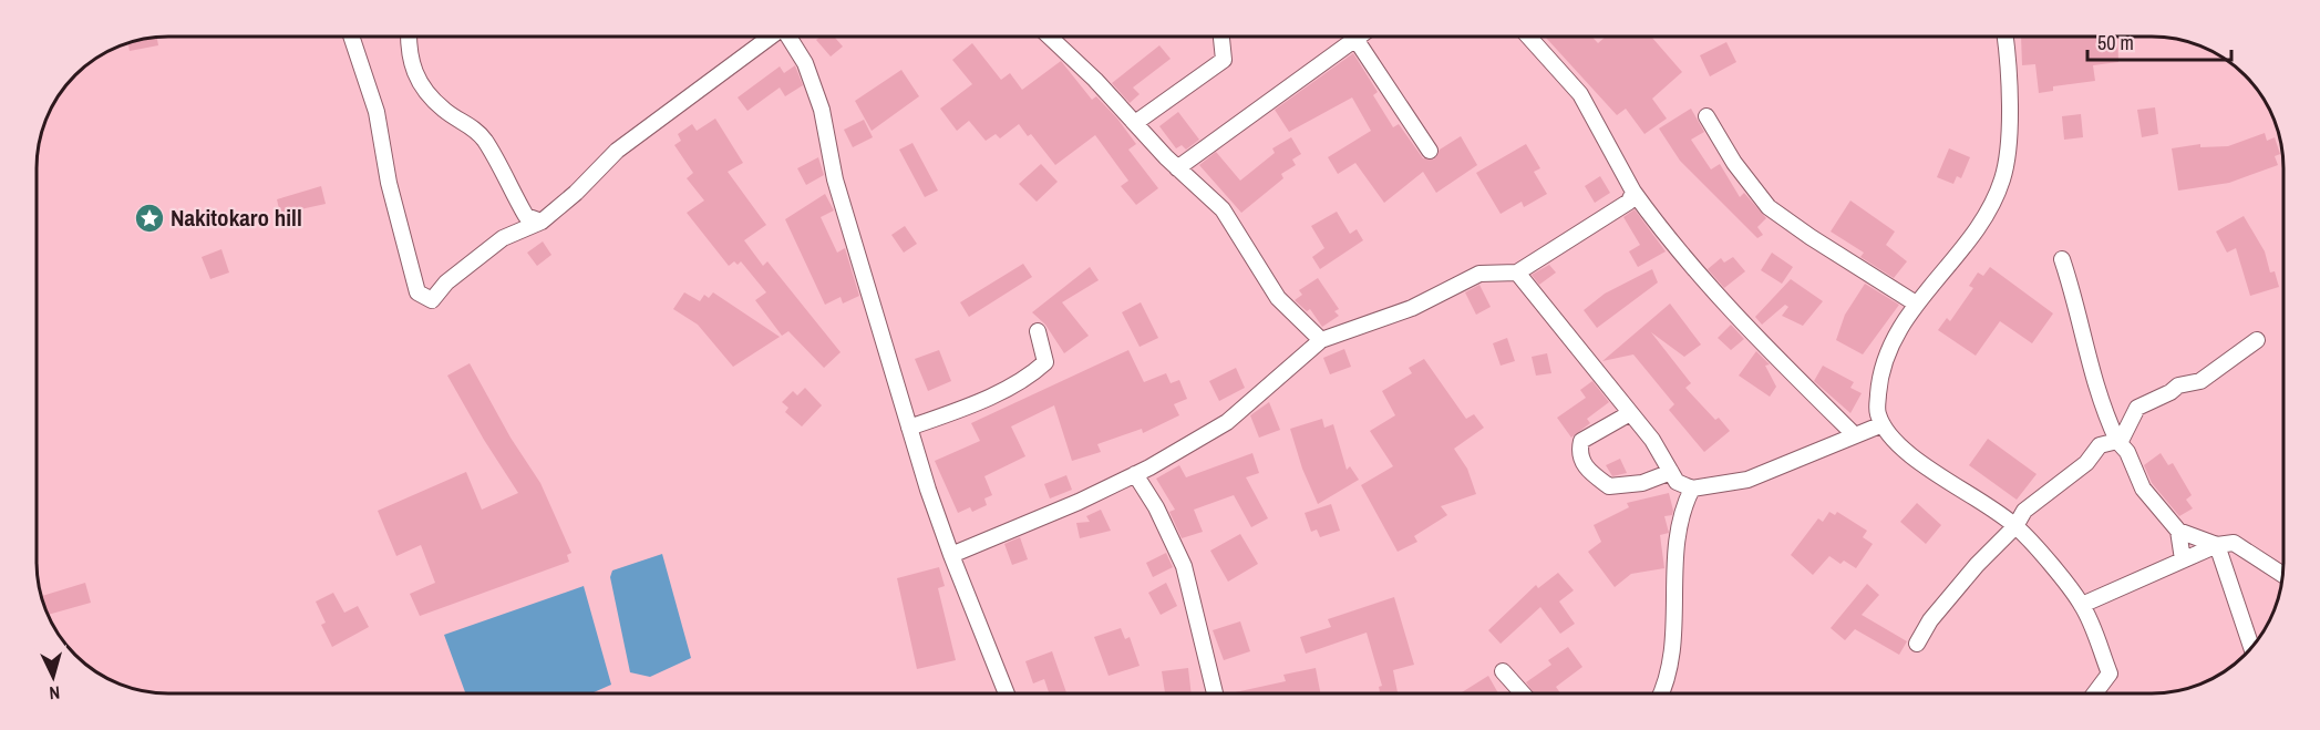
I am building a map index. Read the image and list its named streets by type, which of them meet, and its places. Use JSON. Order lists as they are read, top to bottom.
{
  "places": {
    "place": ["Nakitokaro hill"]
  },
  "scale_bar": "50 m",
  "north": "bottom"
}
